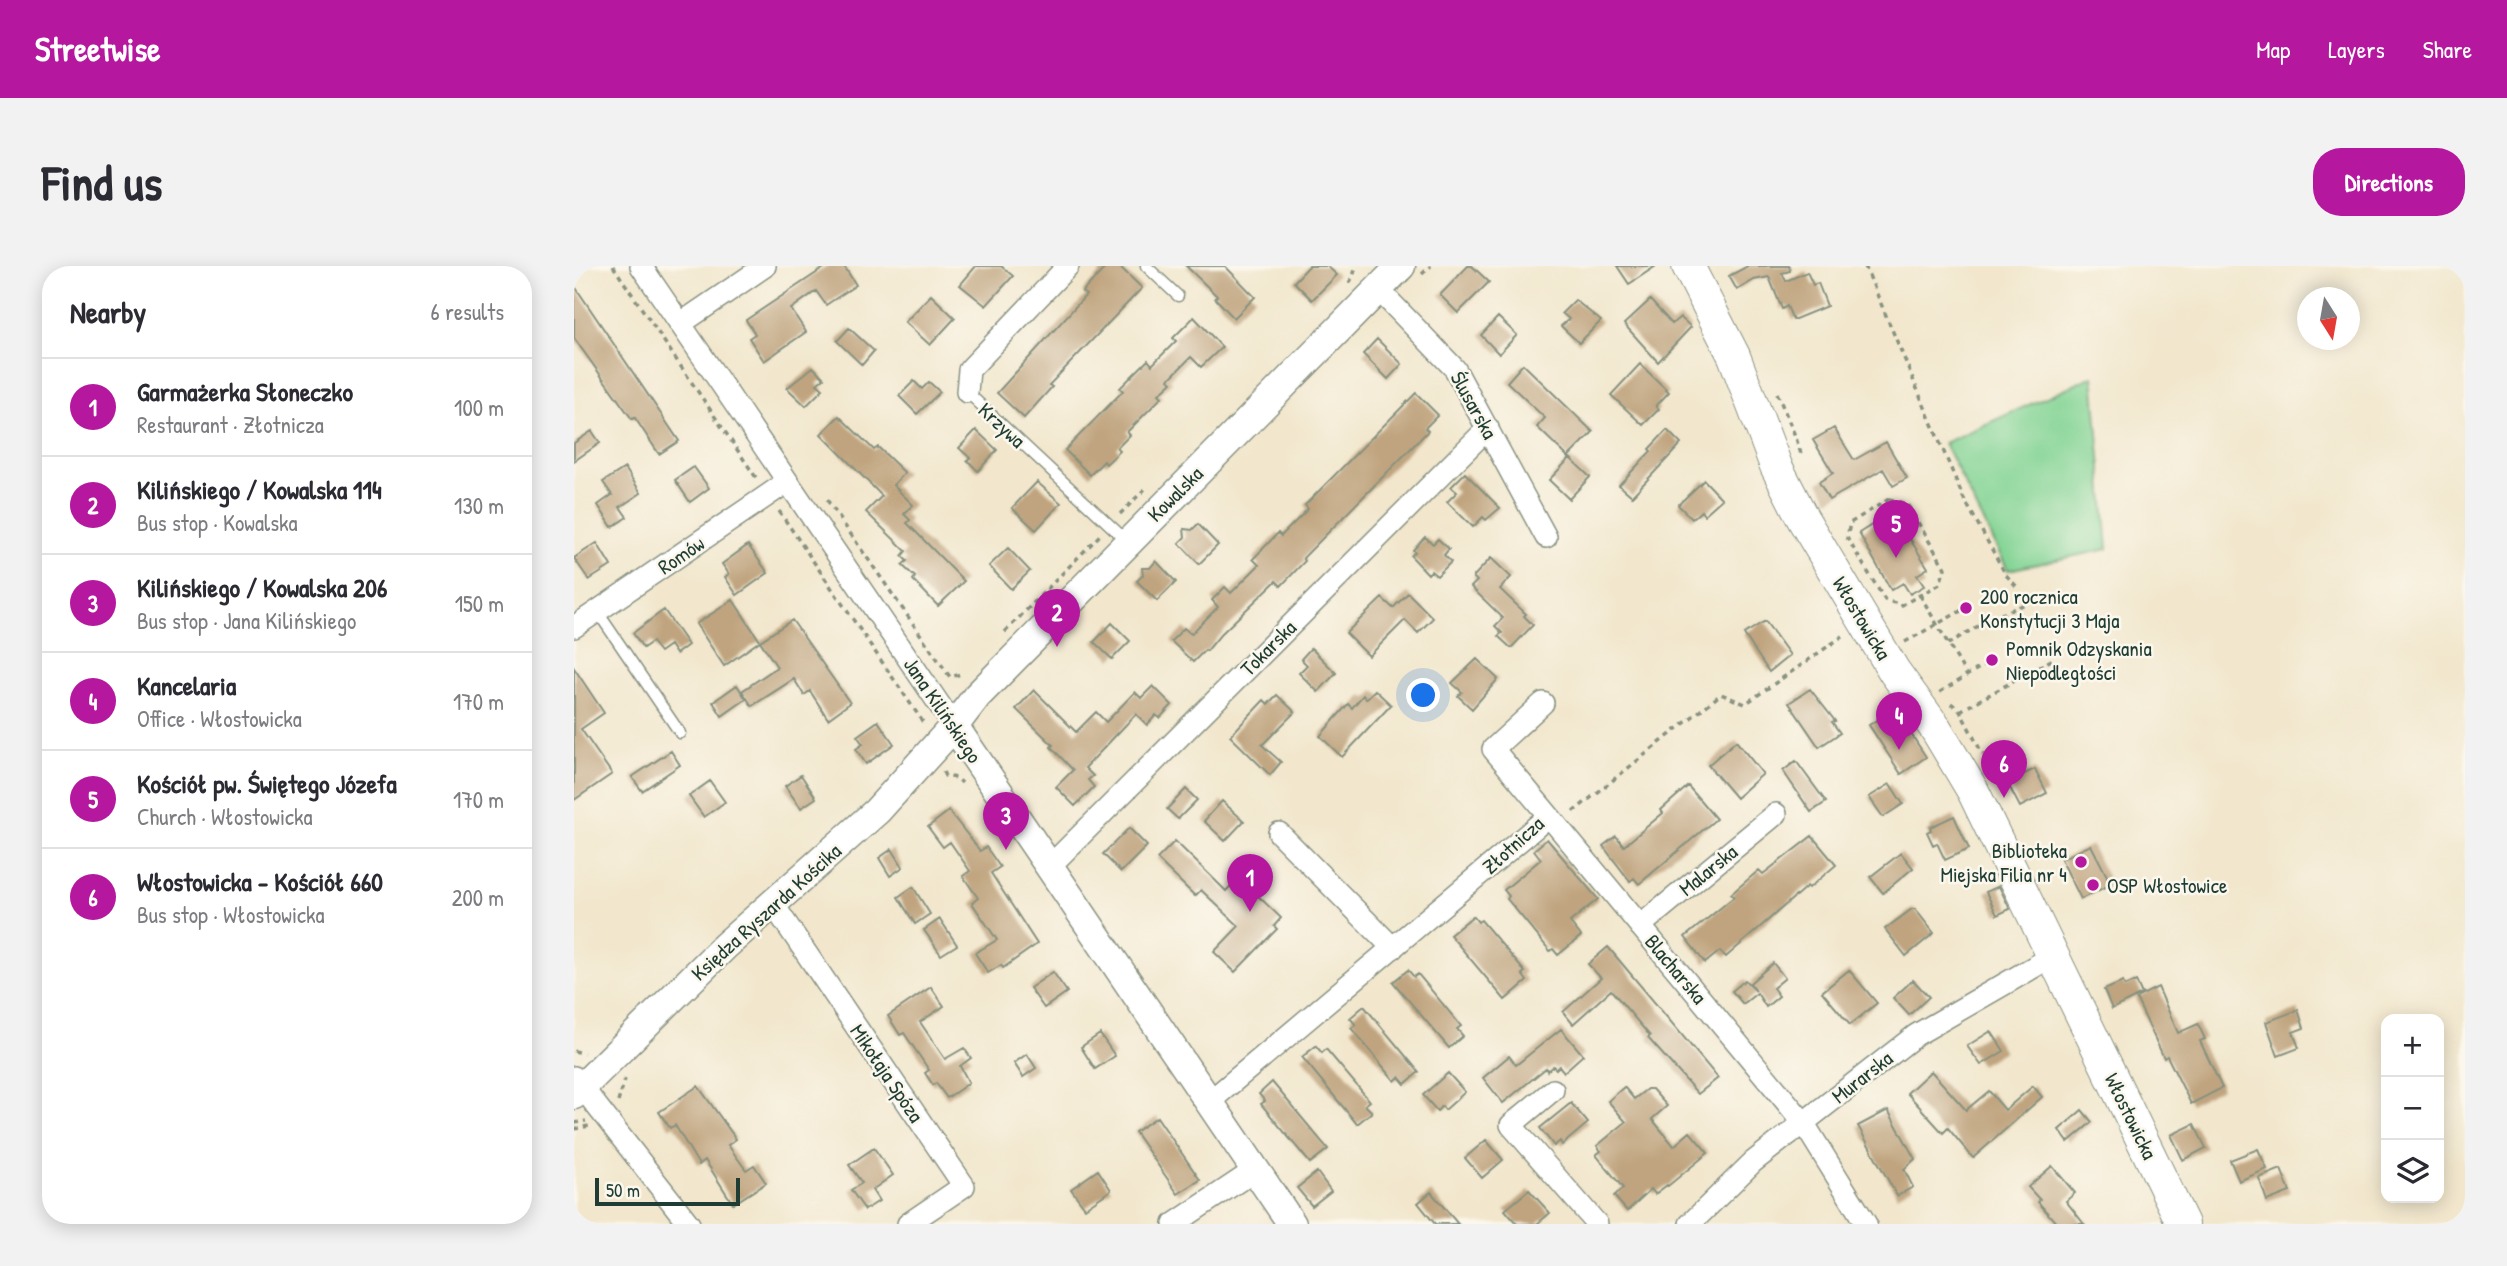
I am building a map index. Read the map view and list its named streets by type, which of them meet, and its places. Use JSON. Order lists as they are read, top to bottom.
{
  "streets": {
    "main road": ["Włostowicka"],
    "street": [
      "Ślusarska",
      "Krzywa",
      "Kowalska",
      "Romów",
      "Tokarska",
      "Jana Kilińskiego",
      "Złotnicza",
      "Malarska",
      "Księdza Ryszarda Kościka",
      "Blacharska",
      "Mikołaja Spóza",
      "Murarska"
    ]
  },
  "crossings": [
    ["Ślusarska", "Kowalska"],
    ["Ślusarska", "Tokarska"],
    ["Krzywa", "Kowalska"],
    ["Kowalska", "Jana Kilińskiego"],
    ["Kowalska", "Księdza Ryszarda Kościka"],
    ["Romów", "Jana Kilińskiego"],
    ["Włostowicka", "Murarska"],
    ["Tokarska", "Jana Kilińskiego"],
    ["Jana Kilińskiego", "Złotnicza"],
    ["Jana Kilińskiego", "Księdza Ryszarda Kościka"],
    ["Złotnicza", "Blacharska"],
    ["Malarska", "Blacharska"],
    ["Księdza Ryszarda Kościka", "Mikołaja Spóza"],
    ["Blacharska", "Murarska"]
  ],
  "places": [
    "200 rocznica Konstytucji 3 Maja",
    "Pomnik Odzyskania Niepodległości",
    "Biblioteka Miejska Filia nr 4",
    "OSP Włostowice"
  ],
  "scale_bar": "50 m",
  "north": "bottom",
  "page": {
    "header": "Streetwise",
    "nav": ["Map", "Layers", "Share"],
    "buttons": "Directions",
    "title": "Find us",
    "heading": ["Nearby", "6 results"],
    "list": [
      {
        "mark": "1",
        "name": "Garmażerka Słoneczko",
        "note": "Restaurant · Złotnicza",
        "value": "100 m"
      },
      {
        "mark": "2",
        "name": "Kilińskiego / Kowalska 114",
        "note": "Bus stop · Kowalska",
        "value": "130 m"
      },
      {
        "mark": "3",
        "name": "Kilińskiego / Kowalska 206",
        "note": "Bus stop · Jana Kilińskiego",
        "value": "150 m"
      },
      {
        "mark": "4",
        "name": "Kancelaria",
        "note": "Office · Włostowicka",
        "value": "170 m"
      },
      {
        "mark": "5",
        "name": "Kościół pw. Świętego Józefa",
        "note": "Church · Włostowicka",
        "value": "170 m"
      },
      {
        "mark": "6",
        "name": "Włostowicka - Kościół 660",
        "note": "Bus stop · Włostowicka",
        "value": "200 m"
      }
    ],
    "pins": [
      "5",
      "2",
      "4",
      "6",
      "3",
      "1"
    ],
    "map_buttons": ["+", "−"],
    "scale": "50 m"
  }
}
